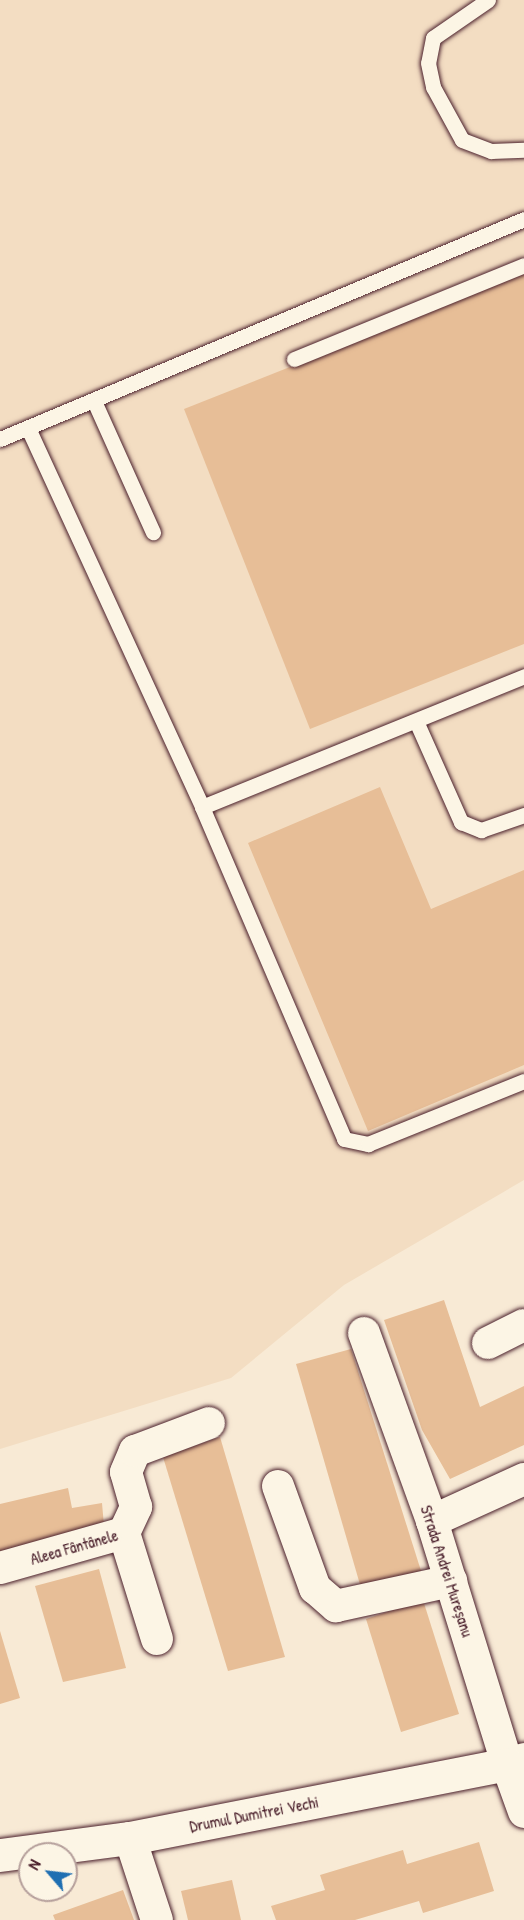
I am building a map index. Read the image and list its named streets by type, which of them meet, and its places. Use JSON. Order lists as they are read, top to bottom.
{
  "streets": {
    "street": ["Aleea Fântânele", "Strada Andrei Mureșanu", "Drumul Dumitrei Vechi"]
  },
  "crossings": [
    ["Strada Andrei Mureșanu", "Drumul Dumitrei Vechi"]
  ],
  "north": "top left"
}
